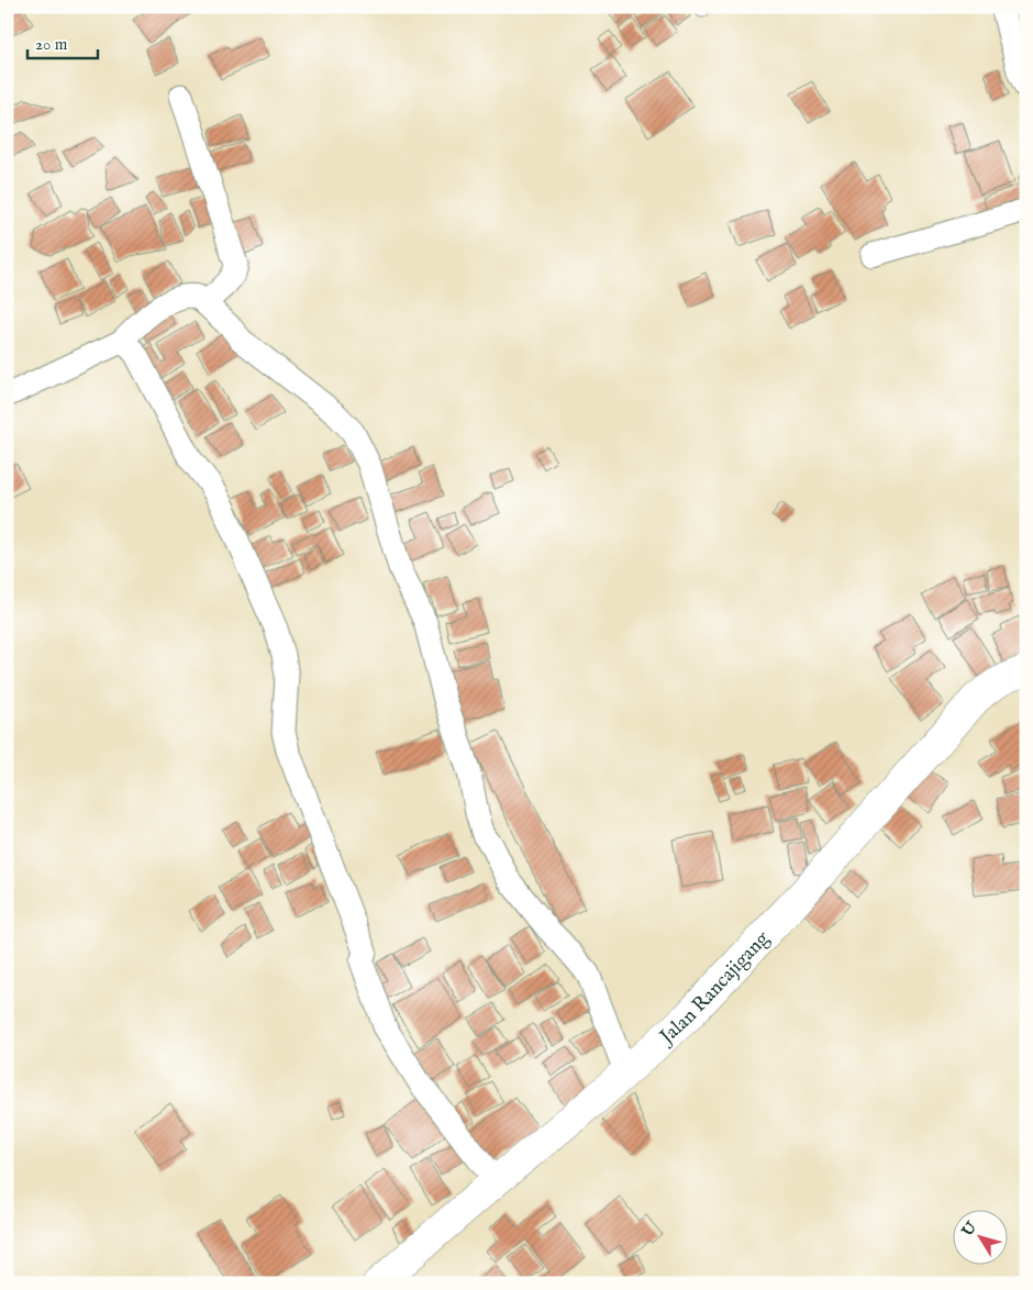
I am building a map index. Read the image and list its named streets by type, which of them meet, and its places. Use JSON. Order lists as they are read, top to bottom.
{
  "streets": {
    "main road": ["Jalan Rancajigang"]
  },
  "scale_bar": "20 m",
  "north": "top left"
}
